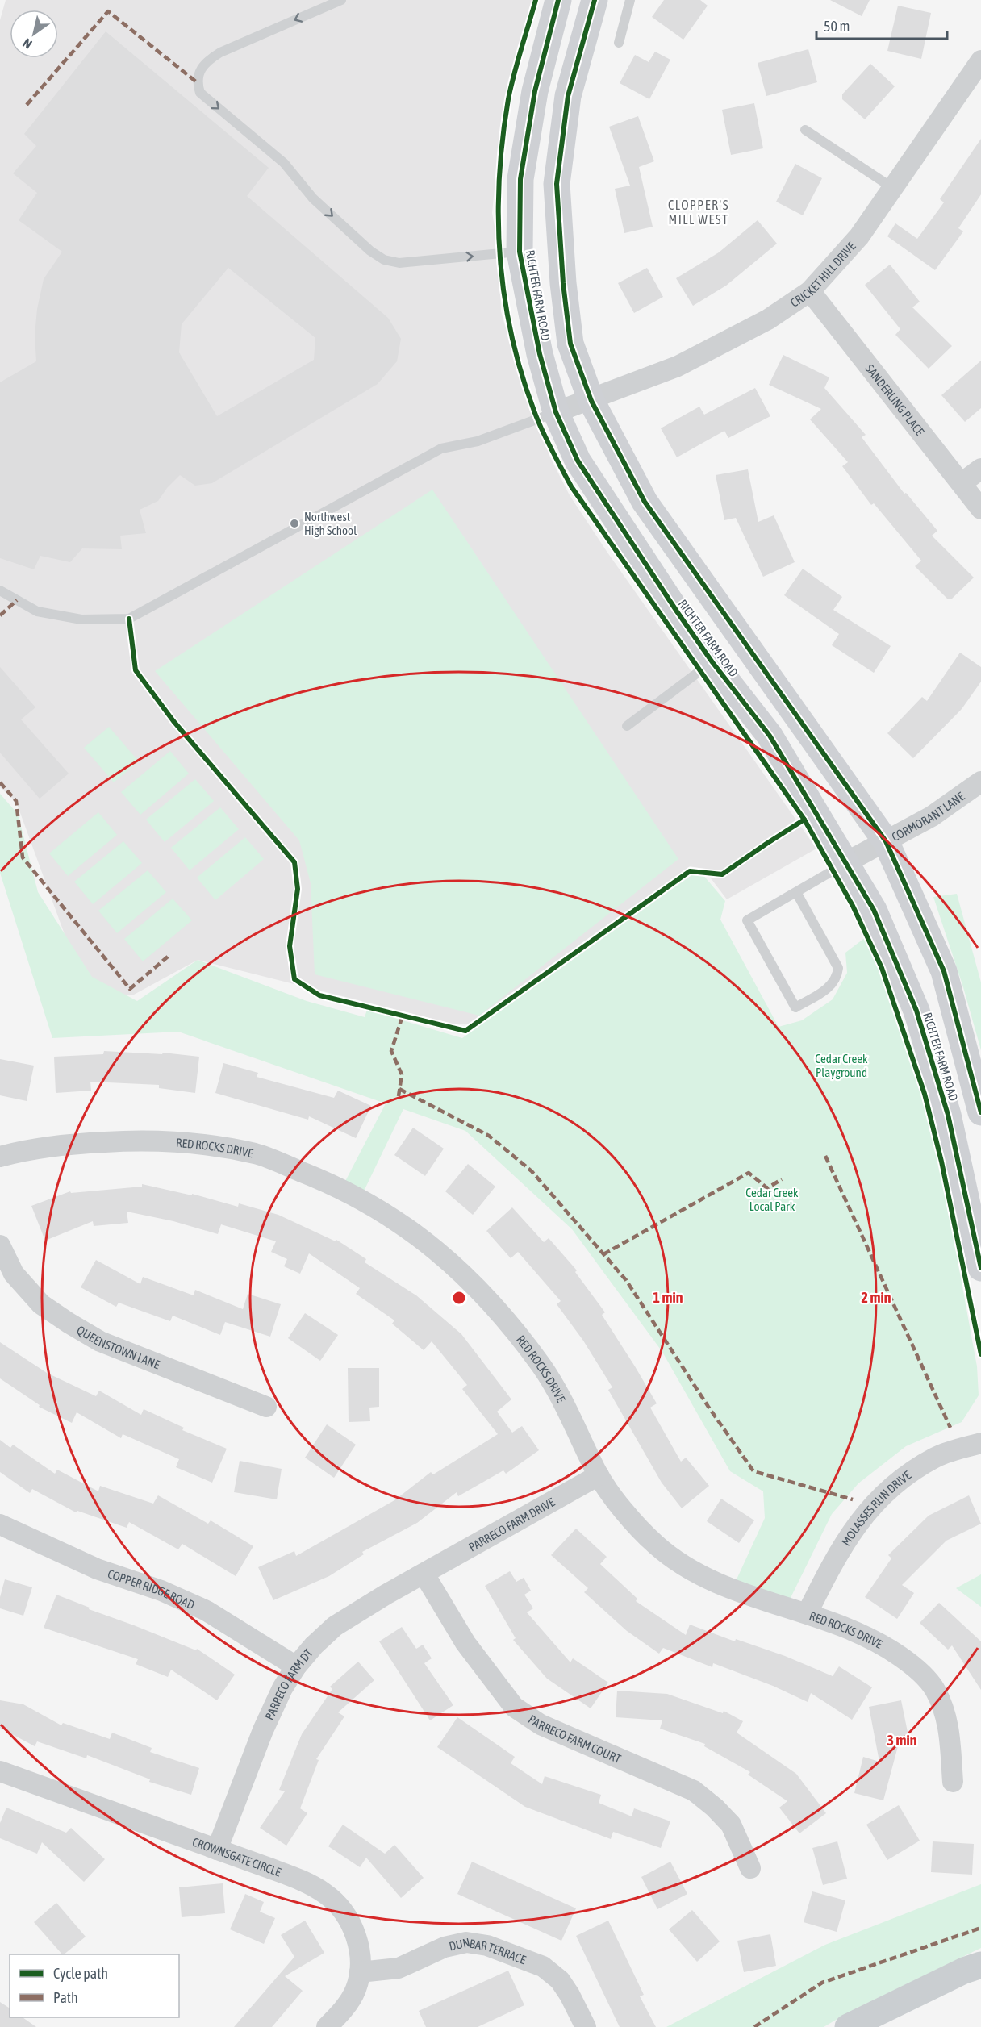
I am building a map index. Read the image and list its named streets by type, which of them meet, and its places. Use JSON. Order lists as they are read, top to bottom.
{
  "streets": {
    "main road": ["RICHTER FARM ROAD"],
    "street": [
      "CRICKET HILL DRIVE",
      "SANDERLING PLACE",
      "CORMORANT LANE",
      "RED ROCKS DRIVE",
      "QUEENSTOWN LANE",
      "MOLASSES RUN DRIVE",
      "PARRECO FARM DRIVE",
      "COPPER RIDGE ROAD",
      "PARRECO FARM DT",
      "PARRECO FARM COURT",
      "CROWNSGATE CIRCLE",
      "DUNBAR TERRACE"
    ]
  },
  "crossings": [
    ["CRICKET HILL DRIVE", "RICHTER FARM ROAD"],
    ["CRICKET HILL DRIVE", "SANDERLING PLACE"],
    ["RICHTER FARM ROAD", "CORMORANT LANE"],
    ["RED ROCKS DRIVE", "MOLASSES RUN DRIVE"],
    ["RED ROCKS DRIVE", "PARRECO FARM DRIVE"],
    ["PARRECO FARM DRIVE", "PARRECO FARM DT"],
    ["PARRECO FARM DRIVE", "PARRECO FARM COURT"],
    ["COPPER RIDGE ROAD", "PARRECO FARM DT"],
    ["PARRECO FARM DT", "PARRECO FARM COURT"],
    ["PARRECO FARM DT", "CROWNSGATE CIRCLE"],
    ["CROWNSGATE CIRCLE", "DUNBAR TERRACE"]
  ],
  "districts": ["CLOPPER'S MILL WEST"],
  "parks": ["Cedar Creek Playground", "Cedar Creek Local Park"],
  "places": ["Northwest High School"],
  "legend": ["Cycle path", "Path"],
  "scale_bar": "50 m",
  "north": "bottom left",
  "rings": ["1 min", "2 min", "3 min"]
}
